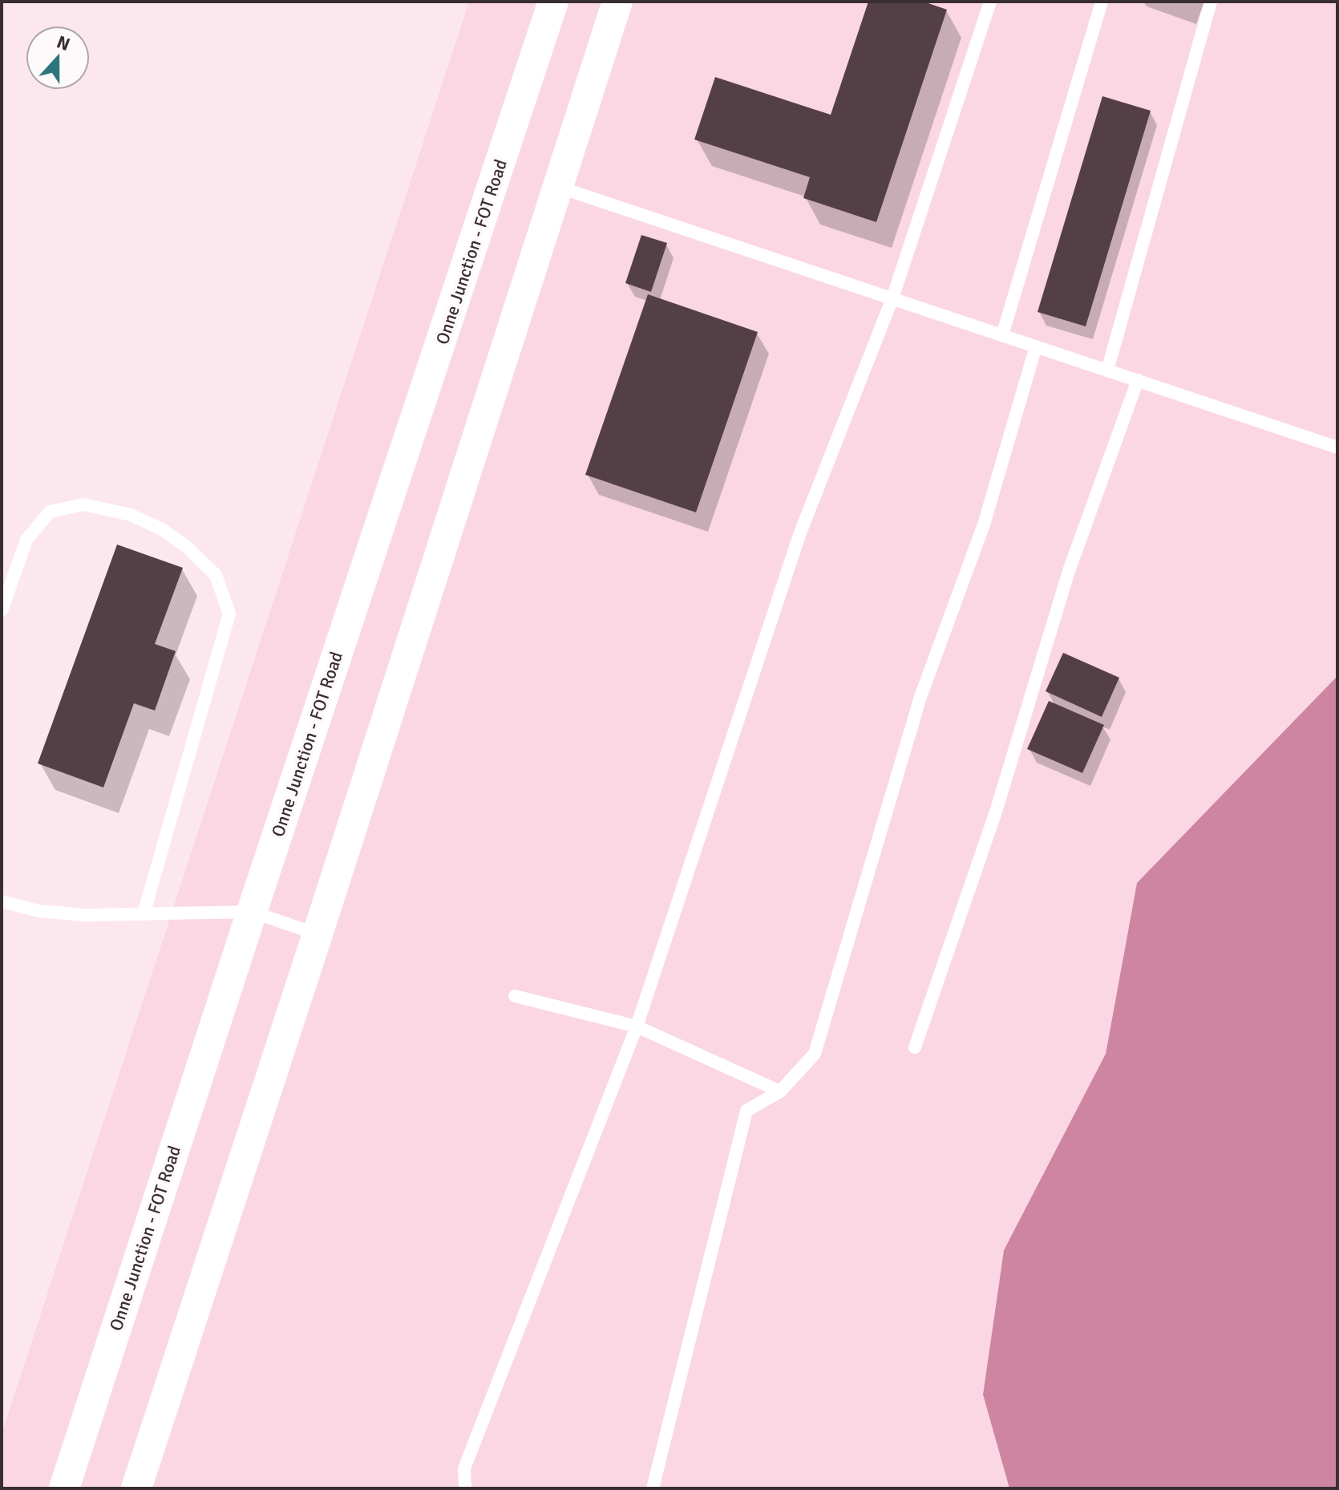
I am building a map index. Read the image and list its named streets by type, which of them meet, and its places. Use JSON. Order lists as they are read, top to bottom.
{
  "streets": {
    "street": ["Onne Junction - FOT Road"]
  },
  "north": "top"
}
